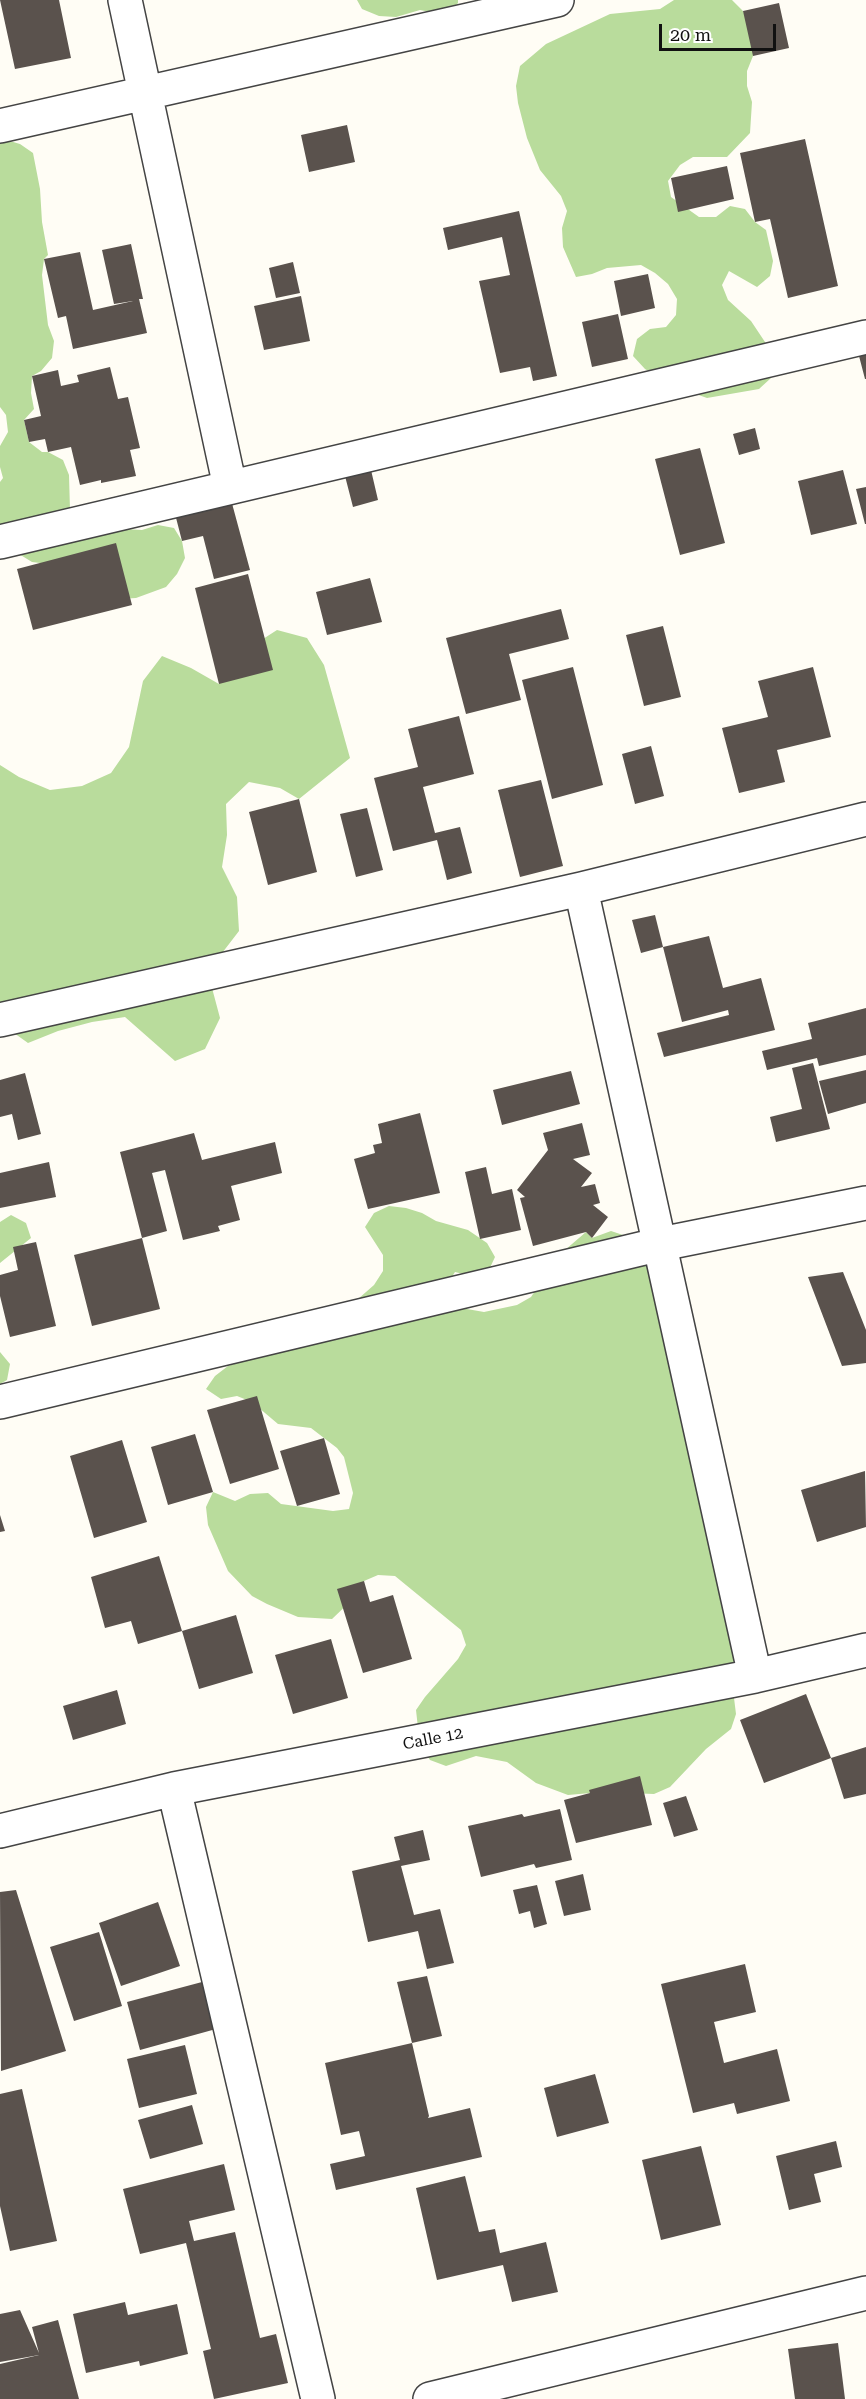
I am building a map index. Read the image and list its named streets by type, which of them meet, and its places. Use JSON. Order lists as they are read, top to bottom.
{
  "streets": {
    "street": ["Calle 12"]
  },
  "scale_bar": "20 m"
}
